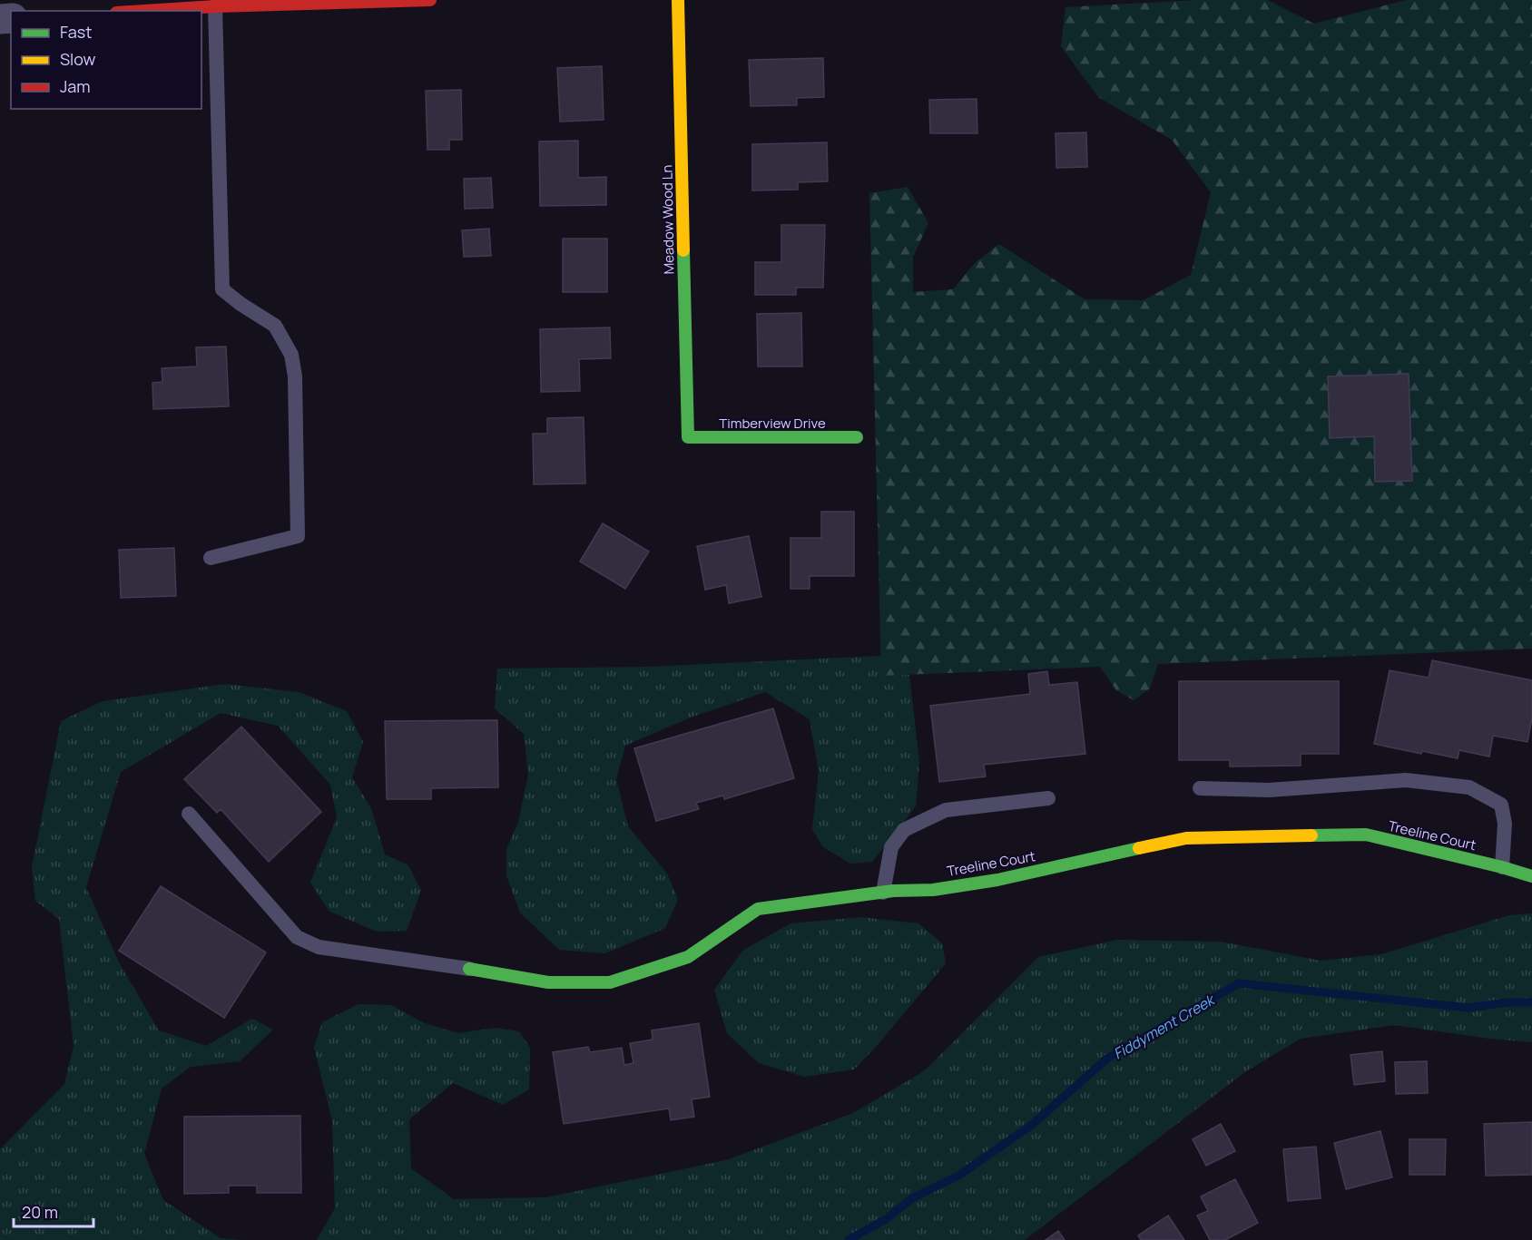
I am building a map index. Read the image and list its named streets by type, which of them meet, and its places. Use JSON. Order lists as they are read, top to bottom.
{
  "streets": {
    "street": ["Meadow Wood Ln", "Timberview Drive", "Treeline Court"]
  },
  "crossings": [
    ["Meadow Wood Ln", "Timberview Drive"]
  ],
  "water": ["Fiddyment Creek"],
  "legend": ["Fast", "Slow", "Jam"],
  "scale_bar": "20 m"
}
